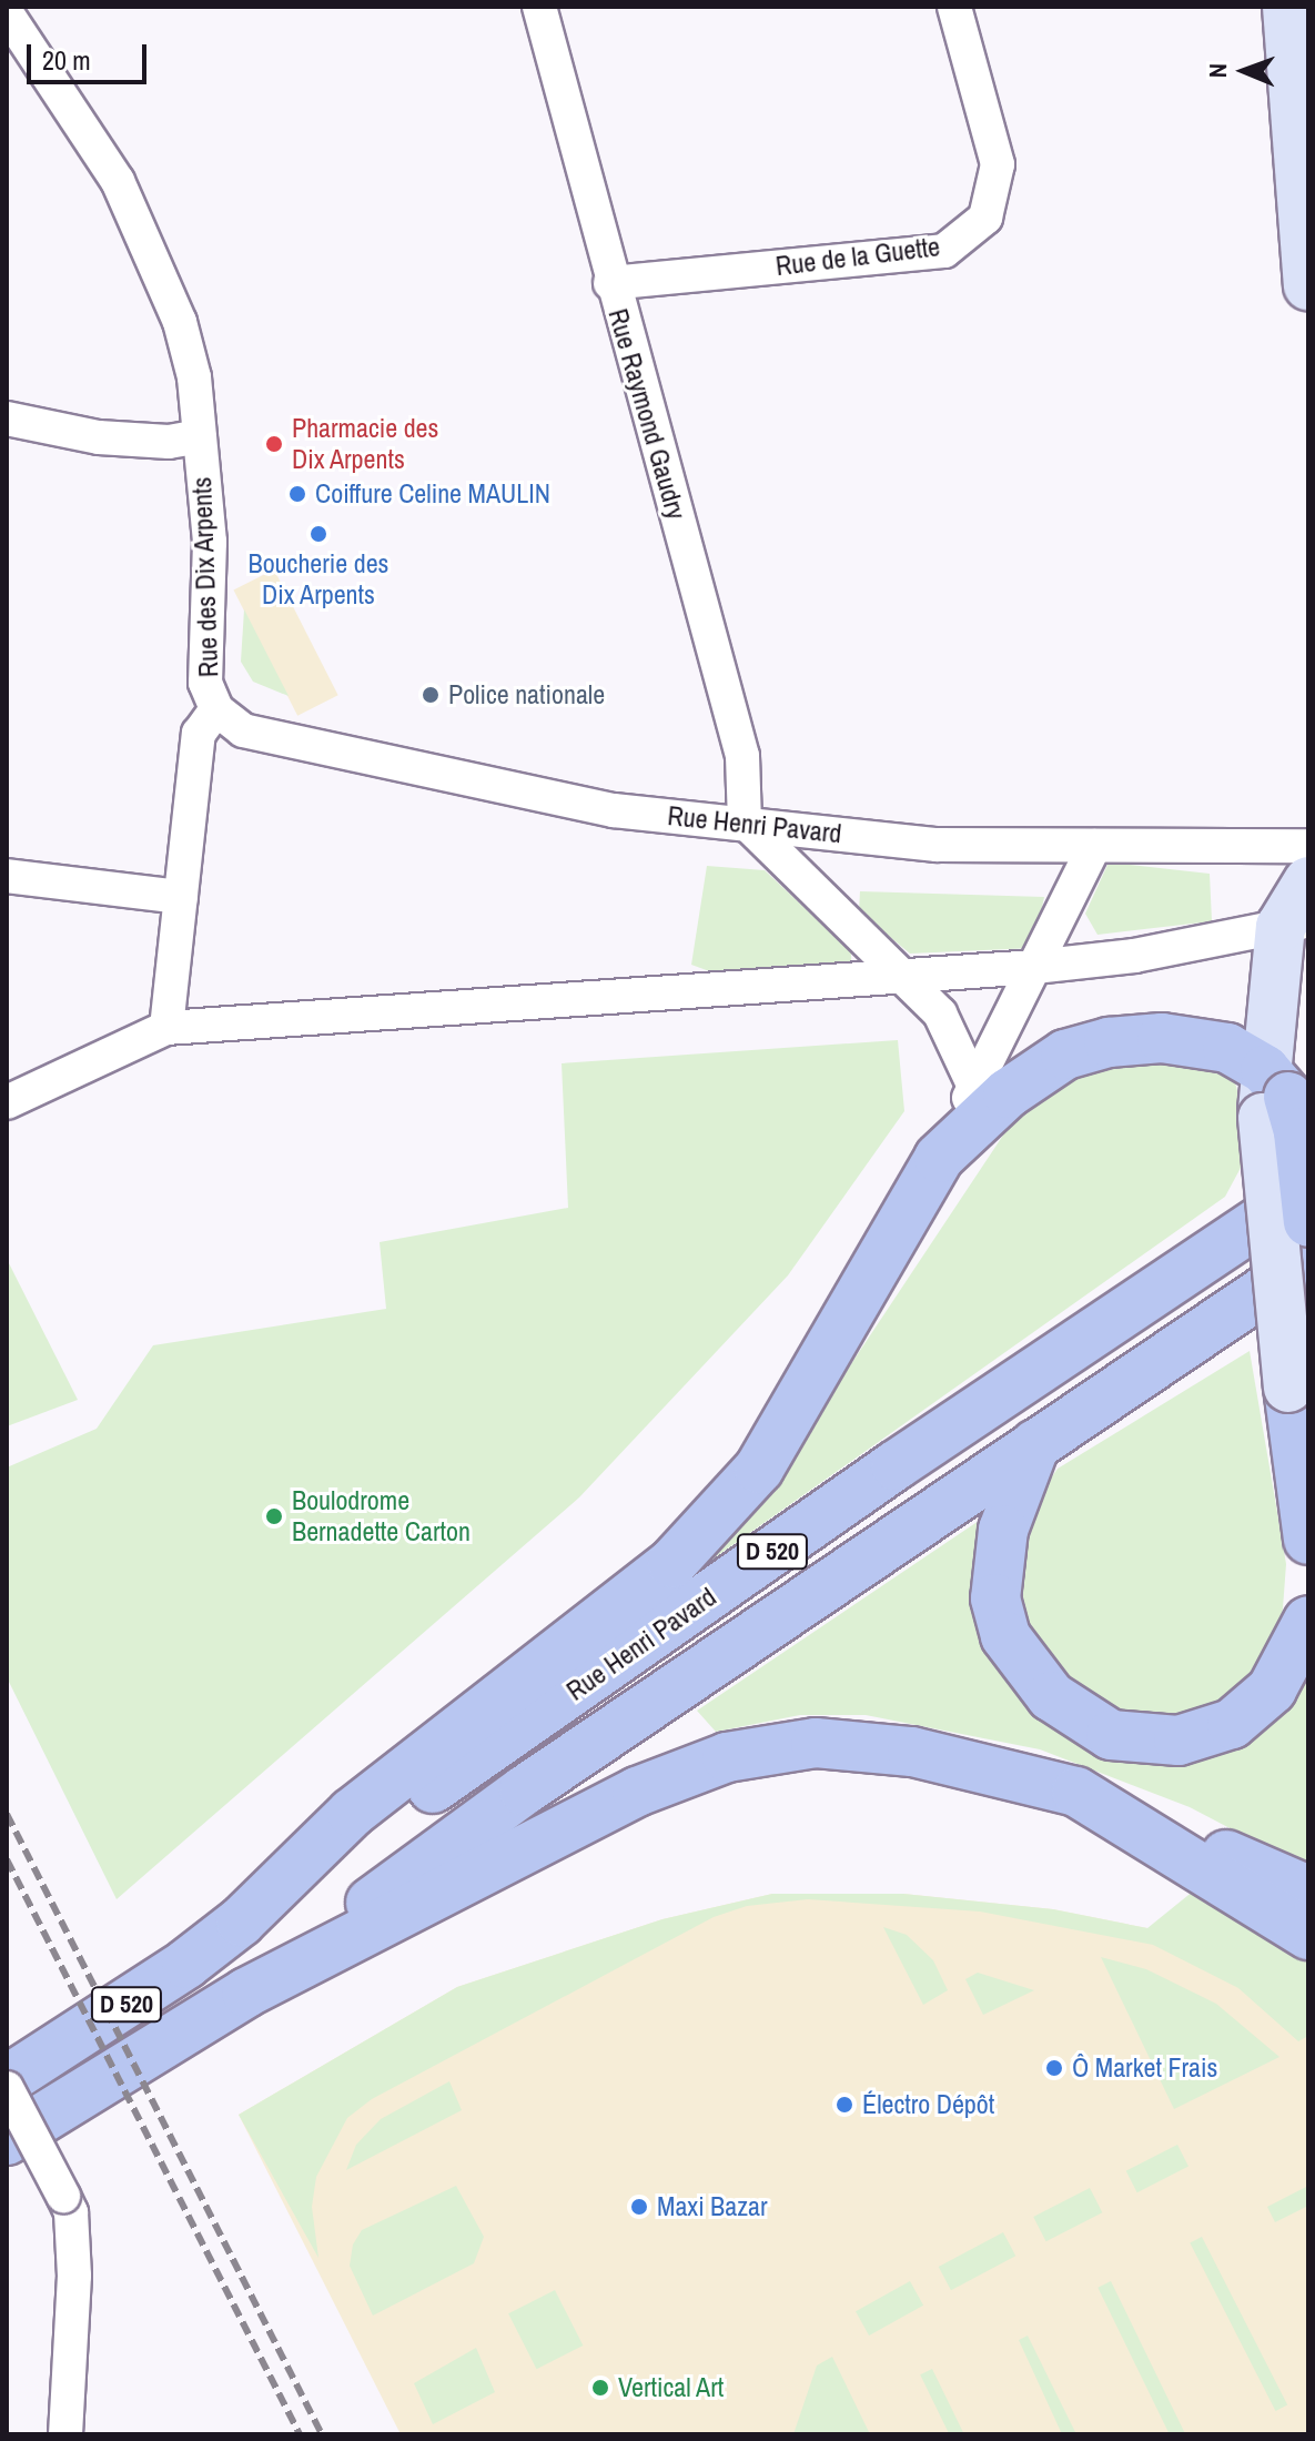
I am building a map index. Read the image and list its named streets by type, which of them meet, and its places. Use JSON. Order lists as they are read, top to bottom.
{
  "streets": {
    "main road": ["Rue Henri Pavard", "D 520"],
    "street": ["Rue de la Guette", "Rue Raymond Gaudry", "Rue des Dix Arpents"]
  },
  "crossings": [
    ["Rue de la Guette", "Rue Raymond Gaudry"],
    ["Rue Raymond Gaudry", "Rue Henri Pavard"],
    ["Rue des Dix Arpents", "Rue Henri Pavard"],
    ["Rue Henri Pavard", "D 520"]
  ],
  "places": [
    "Pharmacie des Dix Arpents",
    "Coiffure Celine MAULIN",
    "Boucherie des Dix Arpents",
    "Police nationale",
    "Boulodrome Bernadette Carton",
    "Ô Market Frais",
    "Électro Dépôt",
    "Maxi Bazar",
    "Vertical Art"
  ],
  "scale_bar": "20 m",
  "north": "left"
}
